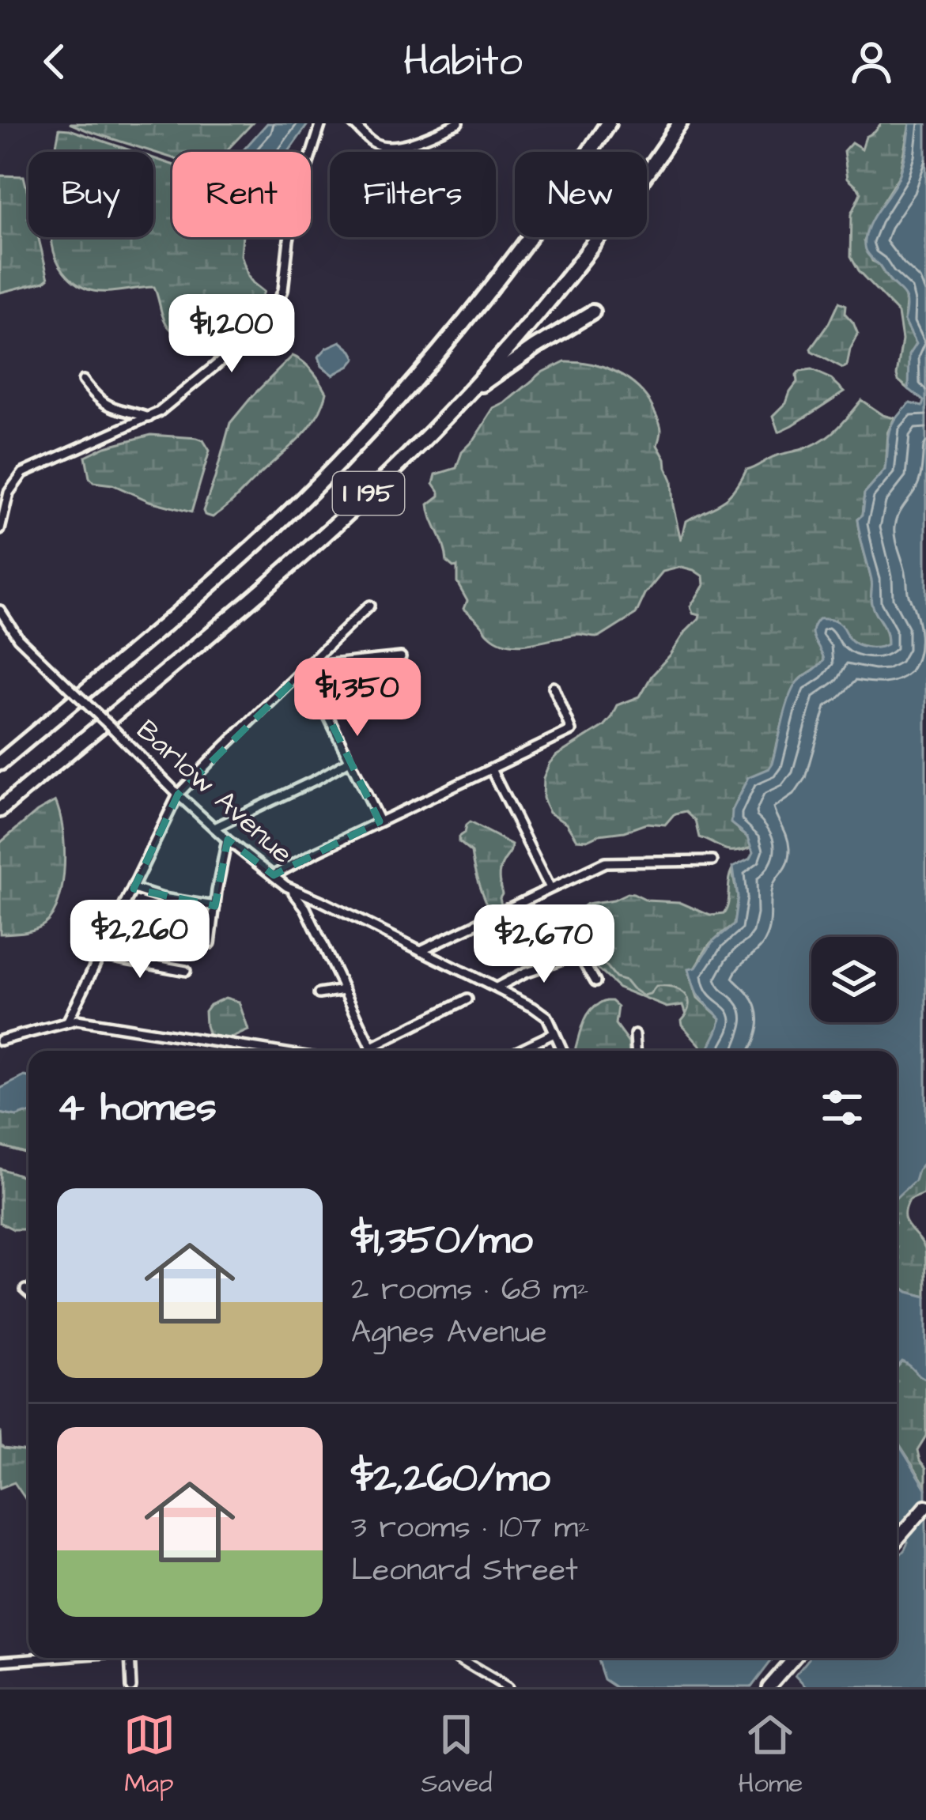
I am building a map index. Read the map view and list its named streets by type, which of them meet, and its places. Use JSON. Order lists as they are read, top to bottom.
{
  "streets": {
    "highway": ["I 195"],
    "street": ["Barlow Avenue"]
  },
  "page": {
    "header": "Habito",
    "chip": [
      "Buy",
      "Rent",
      "Filters",
      "New"
    ],
    "price": [
      "$1,200",
      "$1,350",
      "$2,260",
      "$2,670"
    ],
    "heading": "4 homes",
    "list": [
      {
        "name": "$1,350/mo",
        "note": "2 rooms · 68 m² · Agnes Avenue"
      },
      {
        "name": "$2,260/mo",
        "note": "3 rooms · 107 m² · Leonard Street"
      }
    ],
    "tabs": ["Map", "Saved", "Home"]
  }
}
